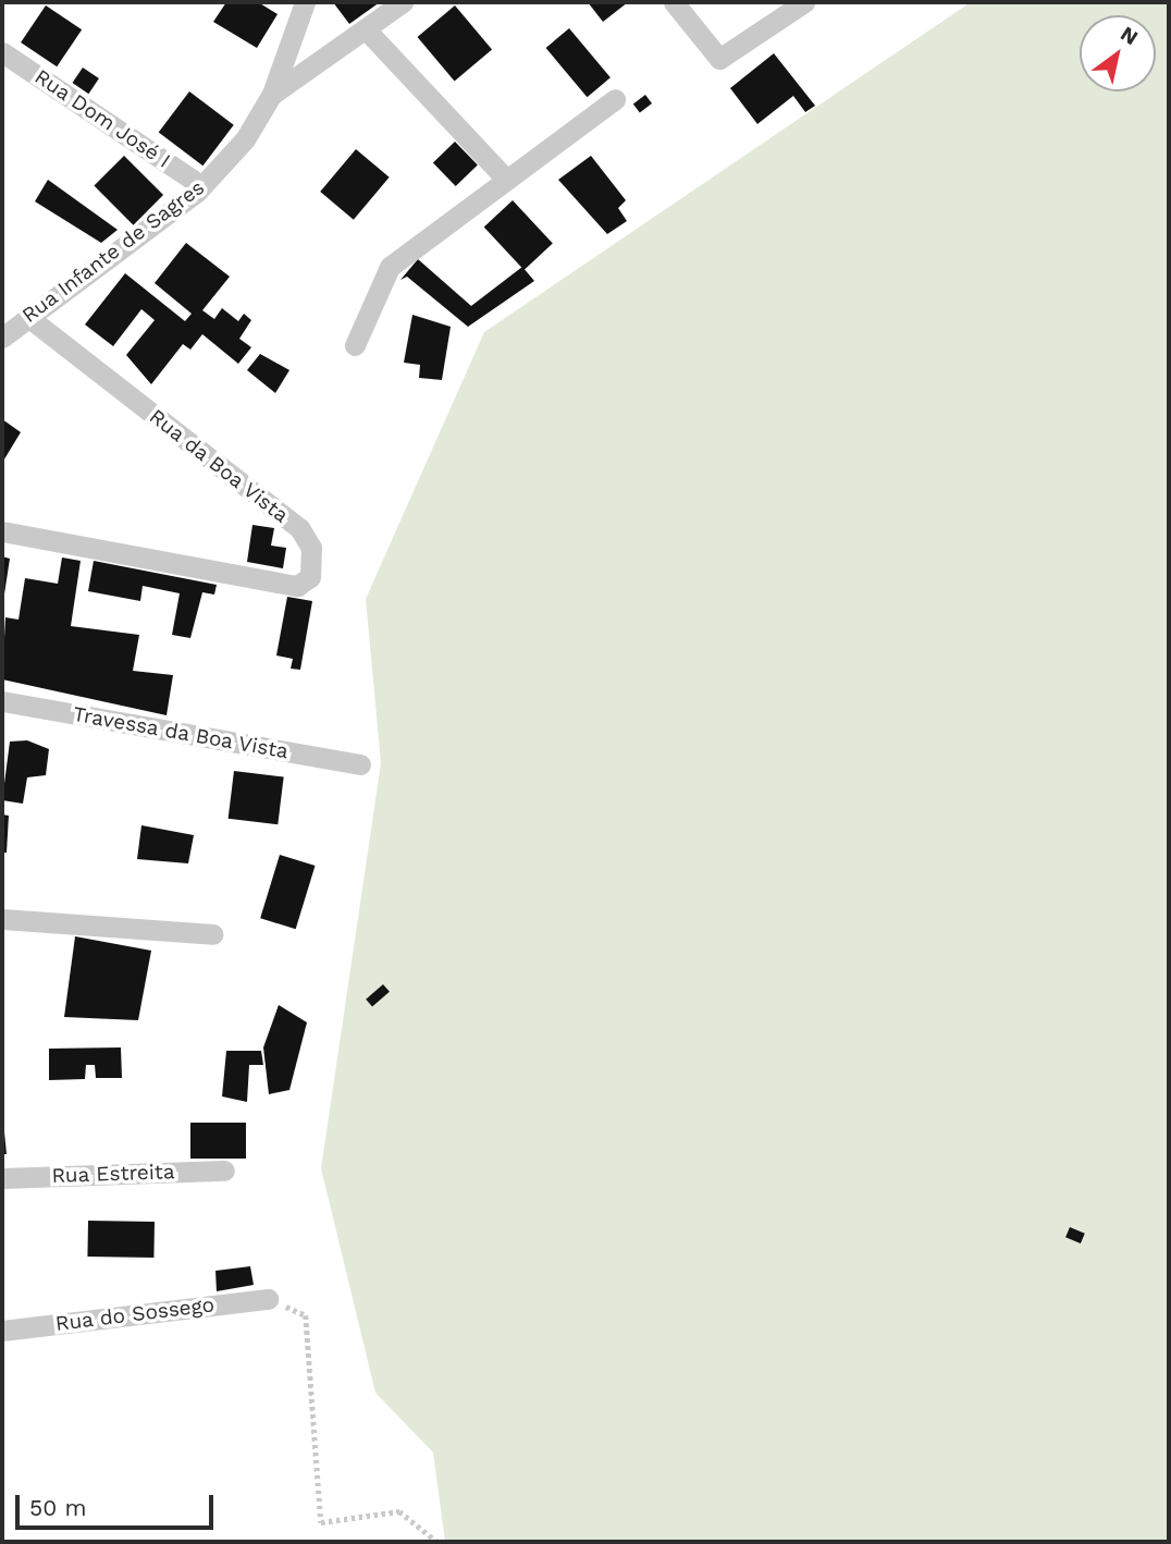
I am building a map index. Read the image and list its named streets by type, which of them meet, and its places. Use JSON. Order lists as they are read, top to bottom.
{
  "streets": {
    "street": [
      "Rua Dom José I",
      "Rua Infante de Sagres",
      "Rua da Boa Vista",
      "Travessa da Boa Vista",
      "Rua Estreita",
      "Rua do Sossego"
    ]
  },
  "crossings": [
    ["Rua Dom José I", "Rua Infante de Sagres"],
    ["Rua Infante de Sagres", "Rua da Boa Vista"]
  ],
  "scale_bar": "50 m",
  "north": "top right"
}
